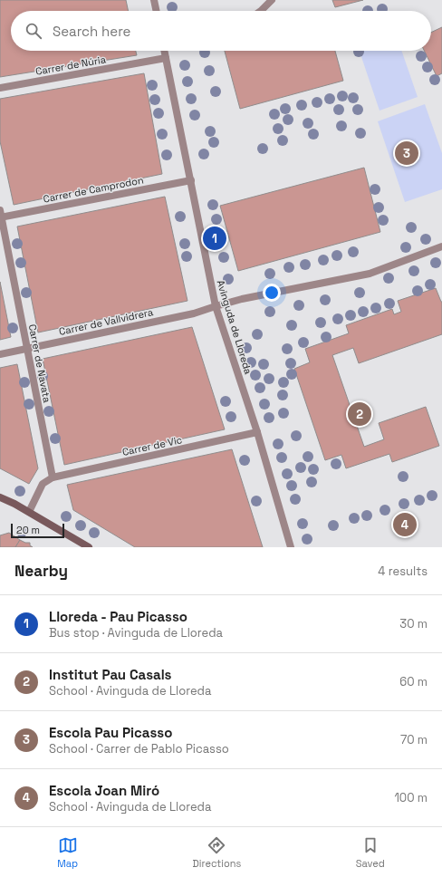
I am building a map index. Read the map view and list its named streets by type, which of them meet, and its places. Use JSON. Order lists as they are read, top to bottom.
{
  "streets": {
    "street": [
      "Carrer de Núria",
      "Carrer de Camprodon",
      "Carrer de Vallvidrera",
      "Avinguda de Lloreda",
      "Carrer de Navata",
      "Carrer de Vic"
    ]
  },
  "crossings": [
    ["Carrer de Núria", "Avinguda de Lloreda"],
    ["Carrer de Camprodon", "Avinguda de Lloreda"],
    ["Carrer de Camprodon", "Carrer de Navata"],
    ["Carrer de Vallvidrera", "Avinguda de Lloreda"],
    ["Carrer de Vallvidrera", "Carrer de Navata"],
    ["Avinguda de Lloreda", "Carrer de Vic"],
    ["Carrer de Navata", "Carrer de Vic"]
  ],
  "scale_bar": "20 m",
  "page": {
    "search": "Search here",
    "pins": [
      "3",
      "1",
      "2",
      "4"
    ],
    "scale": "20 m",
    "heading": ["Nearby", "4 results"],
    "list": [
      {
        "mark": "1",
        "name": "Lloreda - Pau Picasso",
        "note": "Bus stop · Avinguda de Lloreda",
        "value": "30 m"
      },
      {
        "mark": "2",
        "name": "Institut Pau Casals",
        "note": "School · Avinguda de Lloreda",
        "value": "60 m"
      },
      {
        "mark": "3",
        "name": "Escola Pau Picasso",
        "note": "School · Carrer de Pablo Picasso",
        "value": "70 m"
      },
      {
        "mark": "4",
        "name": "Escola Joan Miró",
        "note": "School · Avinguda de Lloreda",
        "value": "100 m"
      }
    ],
    "nav": ["Map", "Directions", "Saved"]
  }
}
